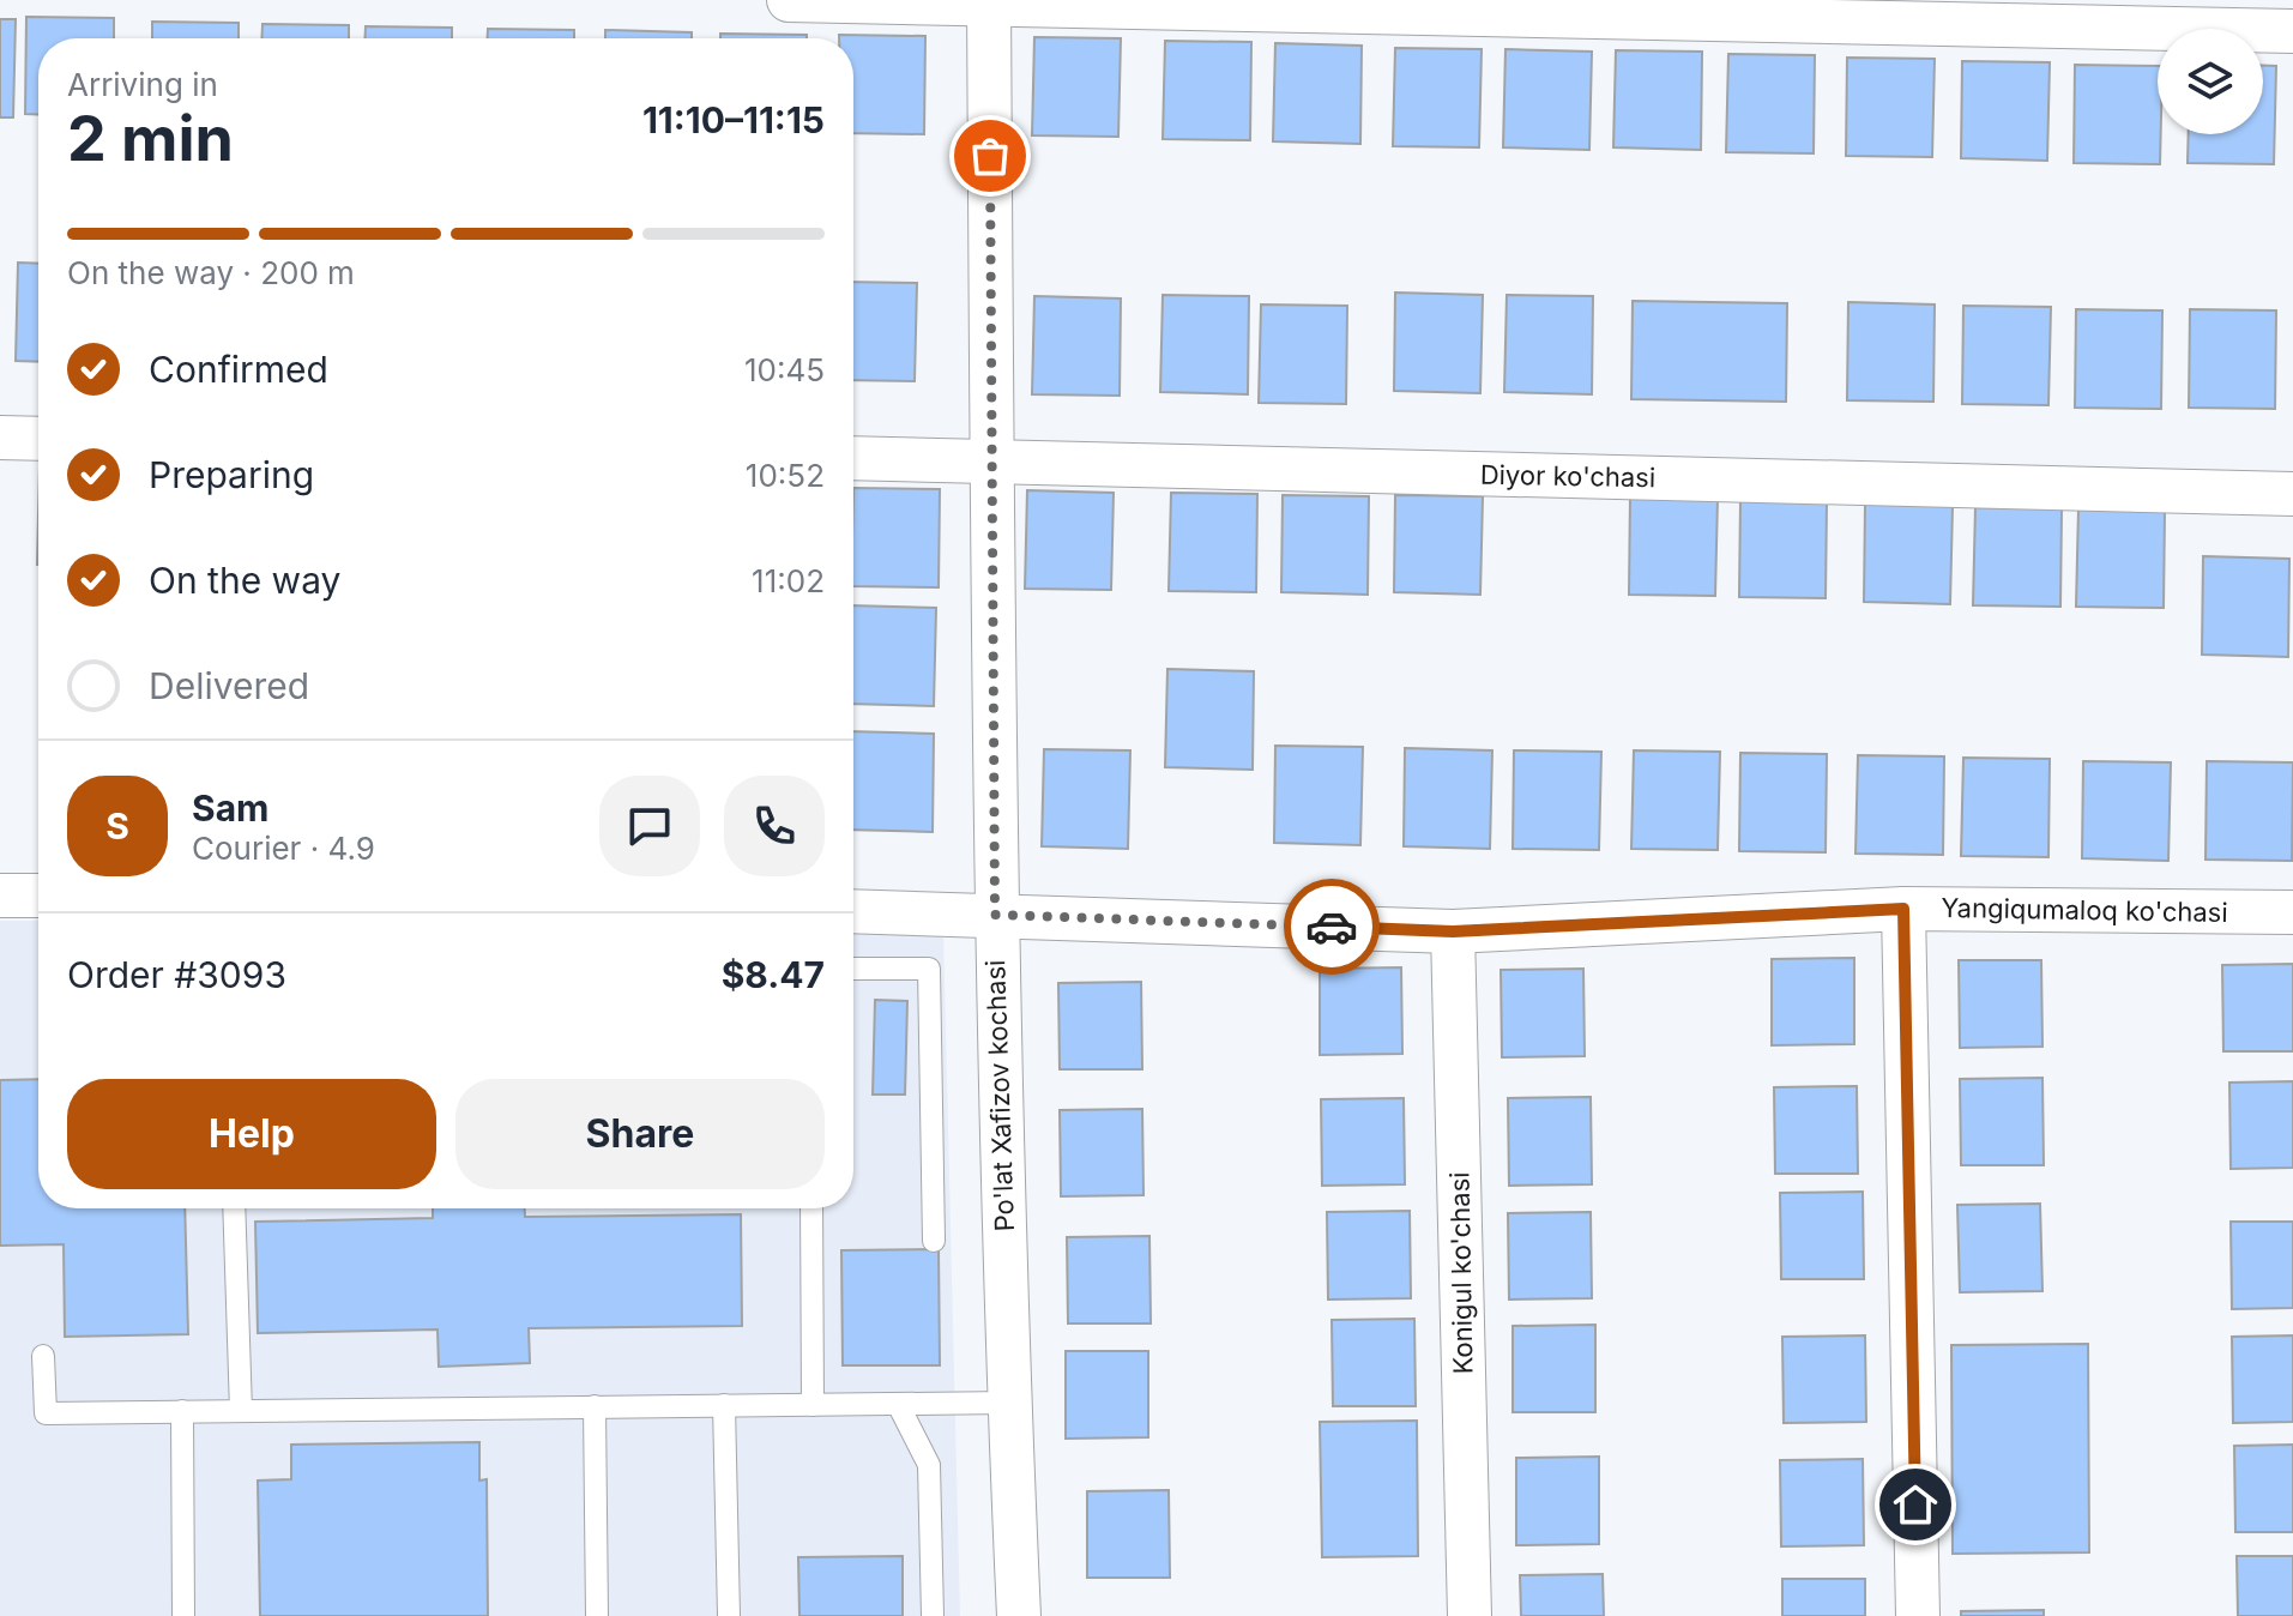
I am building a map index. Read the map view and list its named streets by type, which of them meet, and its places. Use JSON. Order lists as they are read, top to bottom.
{
  "streets": {
    "street": [
      "Diyor ko'chasi",
      "Yangiqumaloq ko'chasi",
      "Po'lat Xafizov kochasi",
      "Konigul ko'chasi"
    ]
  },
  "crossings": [
    ["Diyor ko'chasi", "Po'lat Xafizov kochasi"],
    ["Yangiqumaloq ko'chasi", "Po'lat Xafizov kochasi"],
    ["Yangiqumaloq ko'chasi", "Konigul ko'chasi"]
  ],
  "page": {
    "heading": ["2 min", "Arriving in", "11:10–11:15"],
    "panel": [
      "Sam",
      "Courier · 4.9",
      "Order #3093",
      "$8.47"
    ],
    "bar": "On the way · 200 m",
    "list": [
      ["Confirmed", "10:45"],
      ["Preparing", "10:52"],
      ["On the way", "11:02"],
      "Delivered"
    ],
    "round": "S",
    "buttons": ["Help", "Share"]
  }
}
